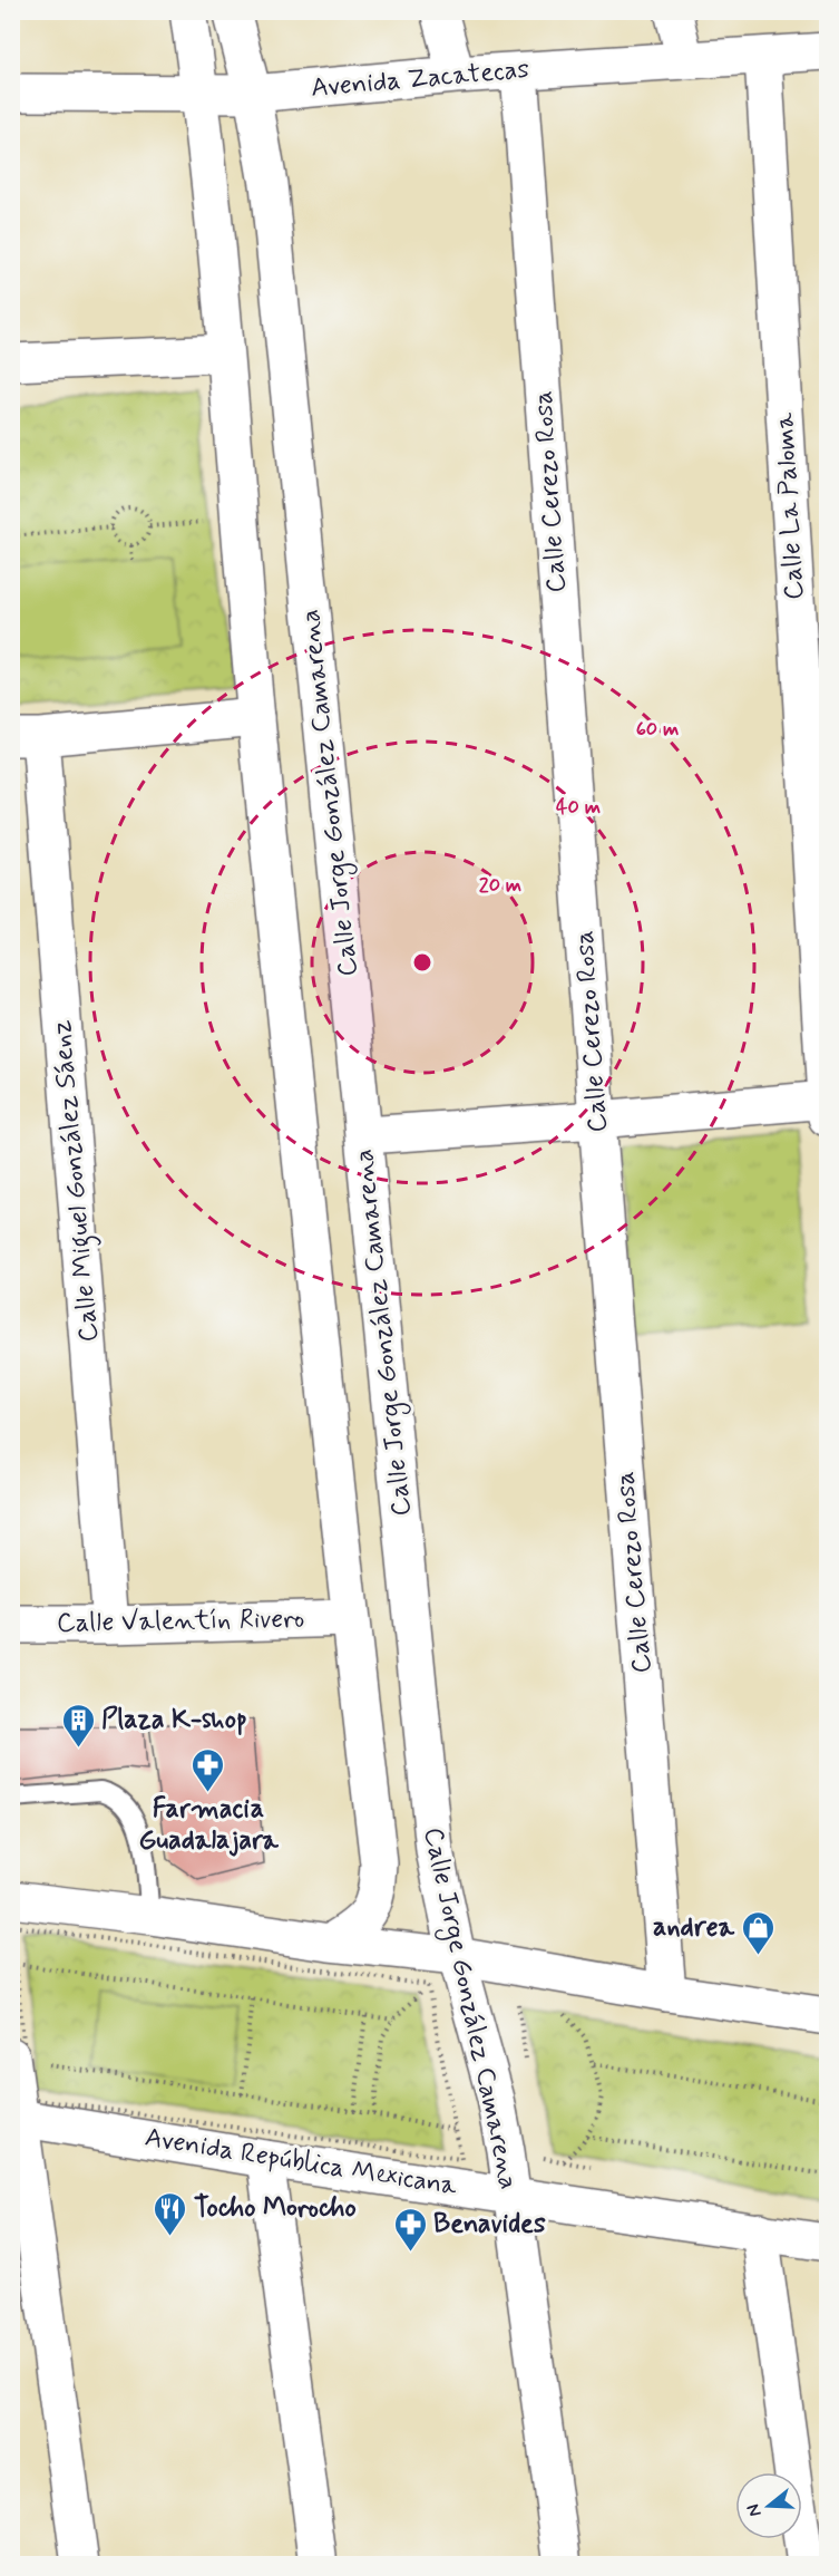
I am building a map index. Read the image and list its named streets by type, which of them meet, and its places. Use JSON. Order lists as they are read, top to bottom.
{
  "streets": {
    "street": [
      "Avenida Zacatecas",
      "Calle Cerezo Rosa",
      "Calle La Paloma",
      "Calle Jorge González Camarena",
      "Calle Miguel González Sáenz",
      "Calle Valentín Rivero",
      "Avenida República Mexicana"
    ]
  },
  "crossings": [
    ["Avenida Zacatecas", "Calle Cerezo Rosa"],
    ["Avenida Zacatecas", "Calle La Paloma"],
    ["Avenida Zacatecas", "Calle Jorge González Camarena"],
    ["Calle Jorge González Camarena", "Avenida República Mexicana"],
    ["Calle Miguel González Sáenz", "Calle Valentín Rivero"]
  ],
  "places": {
    "building": ["Plaza K-shop"],
    "pharmacy": ["Farmacia Guadalajara", "Benavides"],
    "shop": ["andrea"],
    "restaurant": ["Tocho Morocho"]
  },
  "north": "left",
  "rings": ["60 m", "40 m", "20 m"]
}
